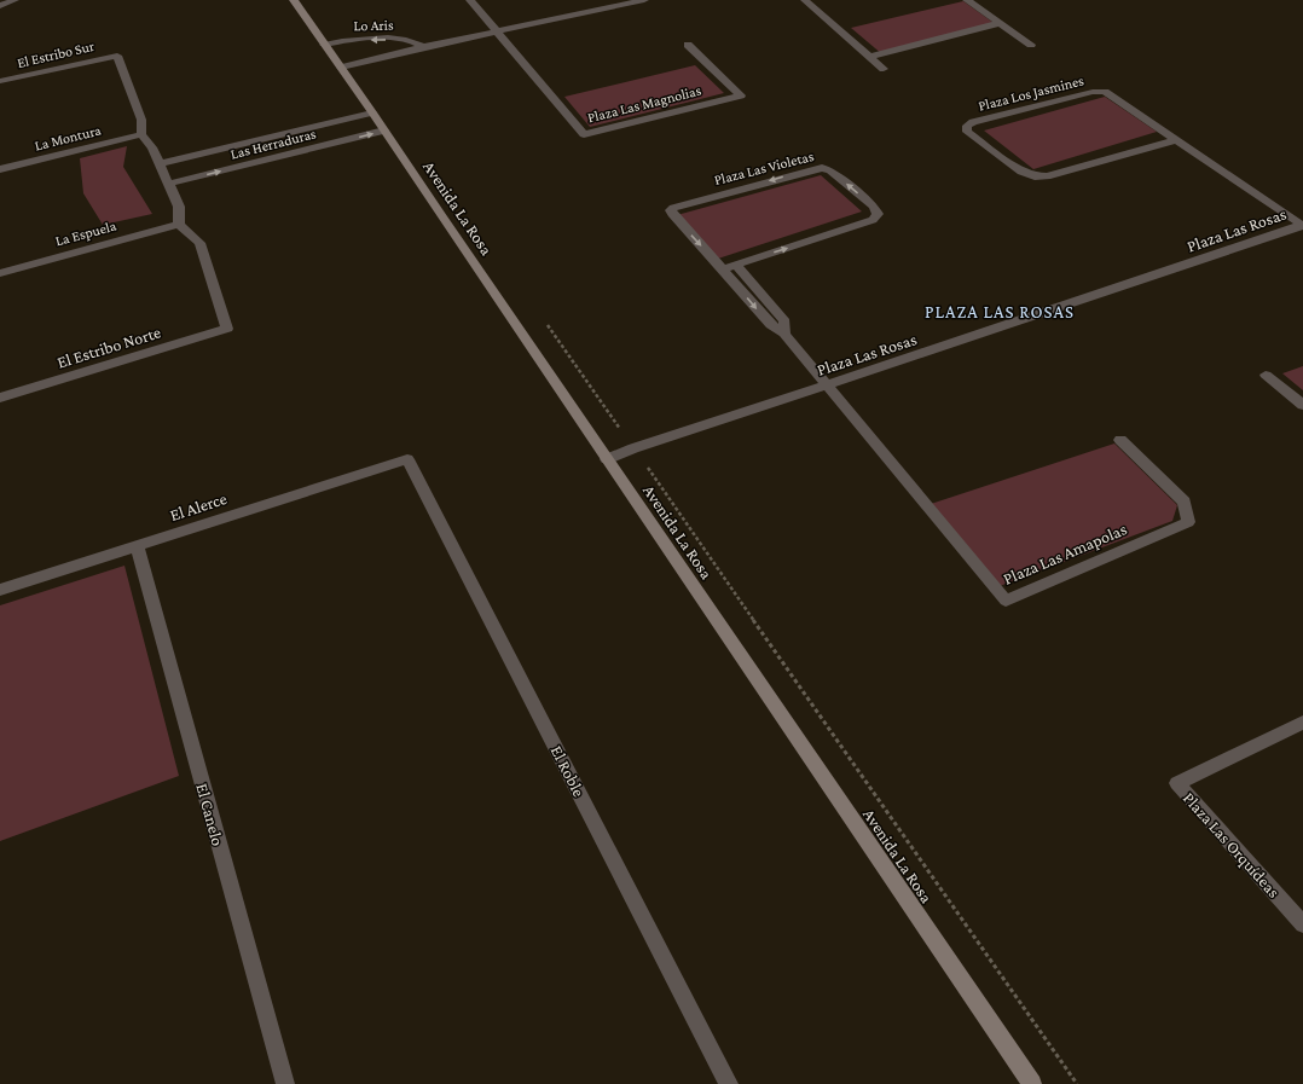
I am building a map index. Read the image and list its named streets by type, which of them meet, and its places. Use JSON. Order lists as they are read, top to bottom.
{
  "streets": {
    "street": [
      "Lo Aris",
      "El Estribo Sur",
      "Plaza Los Jasmines",
      "Plaza Las Magnolias",
      "La Montura",
      "Las Herraduras",
      "Plaza Las Violetas",
      "Avenida La Rosa",
      "Plaza Las Rosas",
      "La Espuela",
      "El Estribo Norte",
      "El Alerce",
      "Plaza Las Amapolas",
      "El Roble",
      "El Canelo",
      "Plaza Las Orquídeas"
    ]
  },
  "crossings": [
    ["Lo Aris", "Avenida La Rosa"],
    ["El Estribo Sur", "La Montura"],
    ["Plaza Los Jasmines", "Plaza Las Rosas"],
    ["Las Herraduras", "Avenida La Rosa"],
    ["Plaza Las Violetas", "Plaza Las Rosas"],
    ["Plaza Las Violetas", "Plaza Las Amapolas"],
    ["Avenida La Rosa", "Plaza Las Rosas"],
    ["Plaza Las Rosas", "Plaza Las Amapolas"],
    ["La Espuela", "El Estribo Norte"],
    ["El Alerce", "El Roble"],
    ["El Alerce", "El Canelo"]
  ],
  "districts": ["PLAZA LAS ROSAS"]
}
